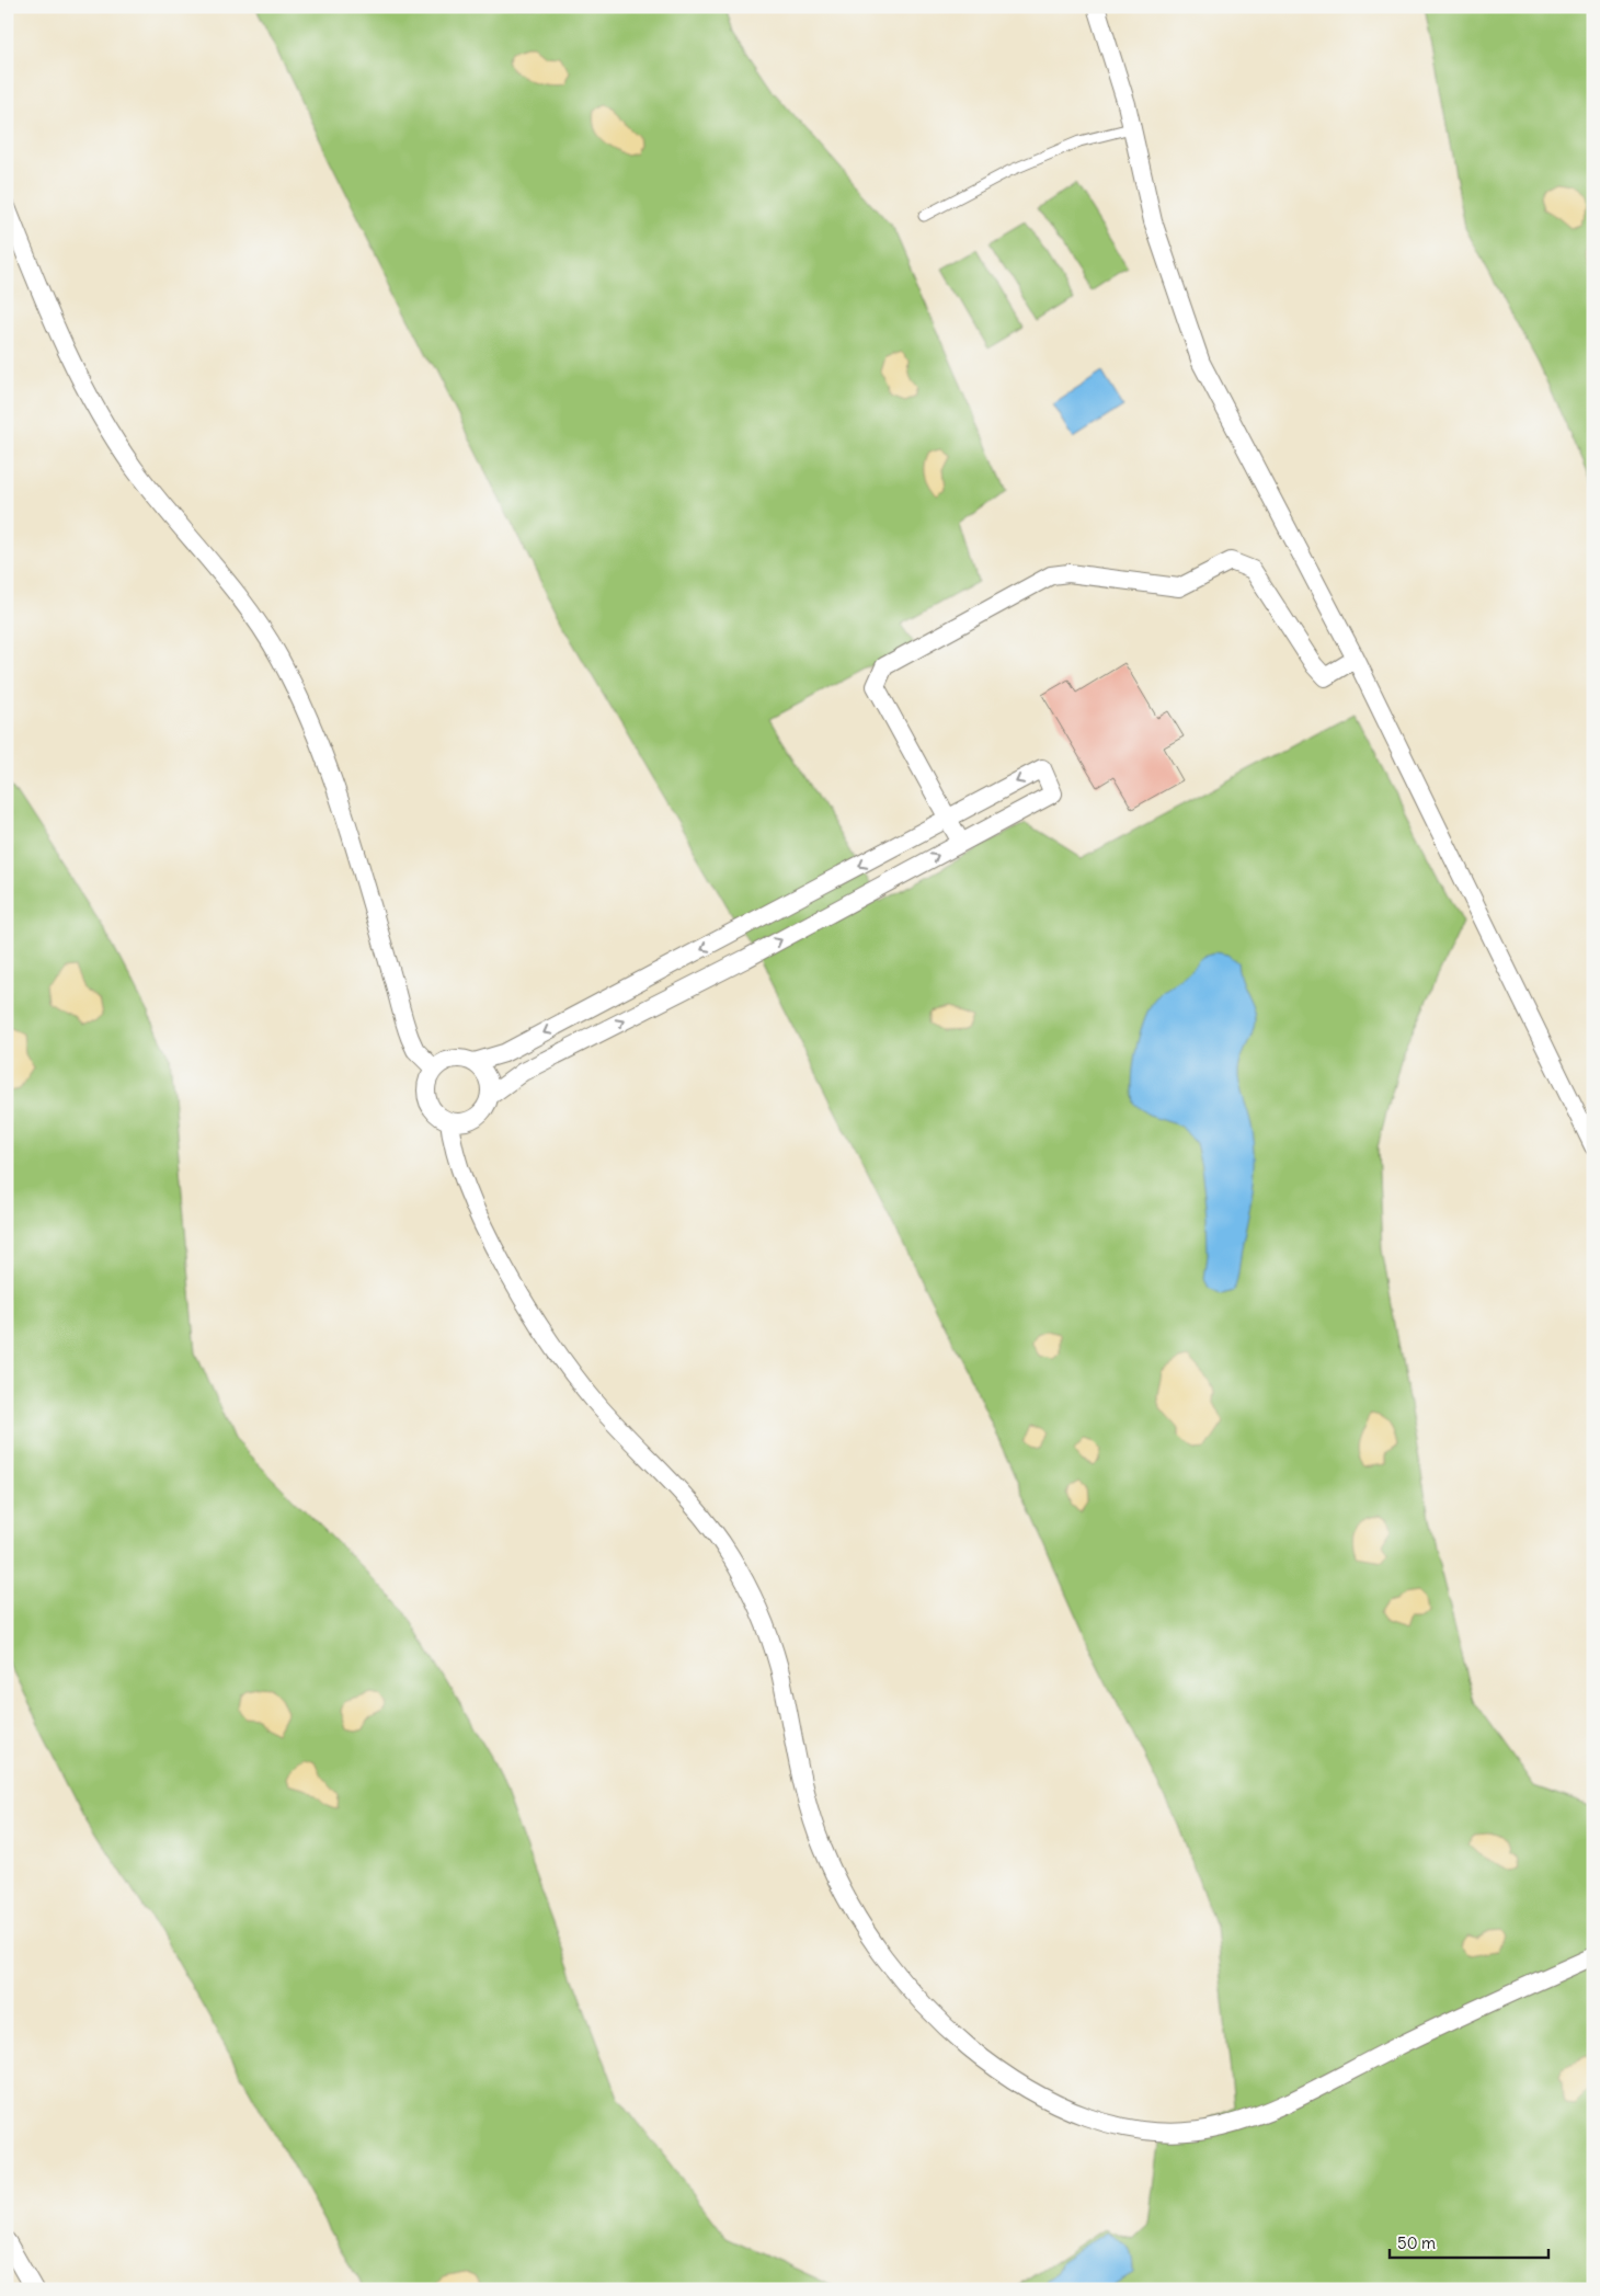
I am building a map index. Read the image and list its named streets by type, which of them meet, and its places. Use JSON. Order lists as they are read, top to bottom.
{
  "scale_bar": "50 m"
}
